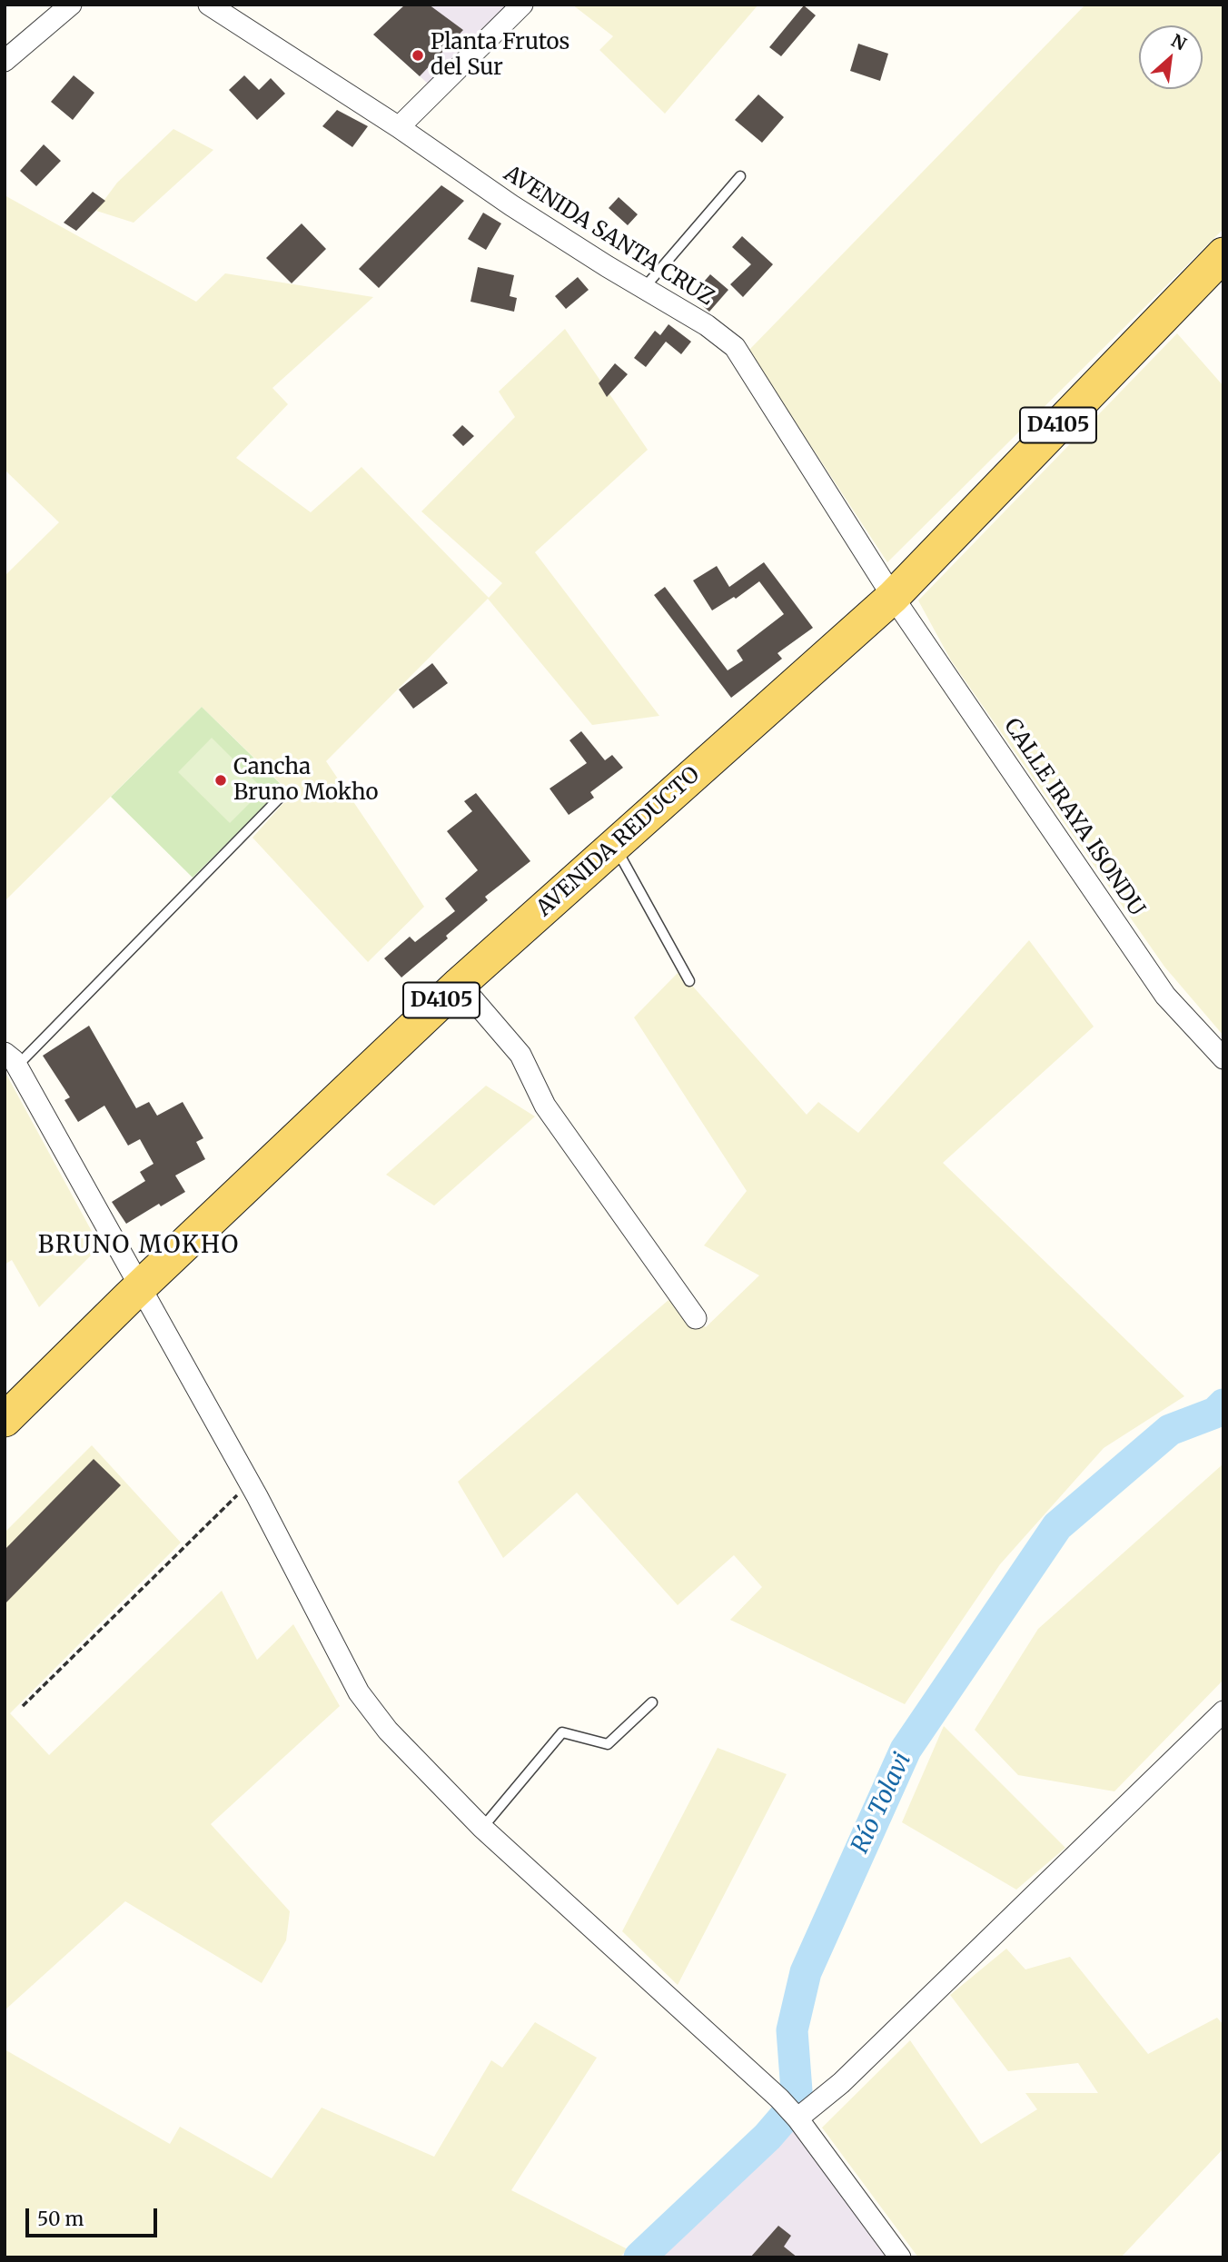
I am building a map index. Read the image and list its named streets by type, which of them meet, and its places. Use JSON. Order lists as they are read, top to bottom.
{
  "streets": {
    "main road": ["D4105", "AVENIDA REDUCTO"],
    "street": ["AVENIDA SANTA CRUZ", "CALLE IRAYA ISONDU"]
  },
  "crossings": [
    ["AVENIDA SANTA CRUZ", "CALLE IRAYA ISONDU"],
    ["AVENIDA SANTA CRUZ", "AVENIDA REDUCTO"],
    ["CALLE IRAYA ISONDU", "AVENIDA REDUCTO"]
  ],
  "districts": ["BRUNO MOKHO"],
  "water": ["Río Tolavi"],
  "places": ["Planta Frutos del Sur", "Cancha Bruno Mokho"],
  "scale_bar": "50 m",
  "north": "top right"
}
